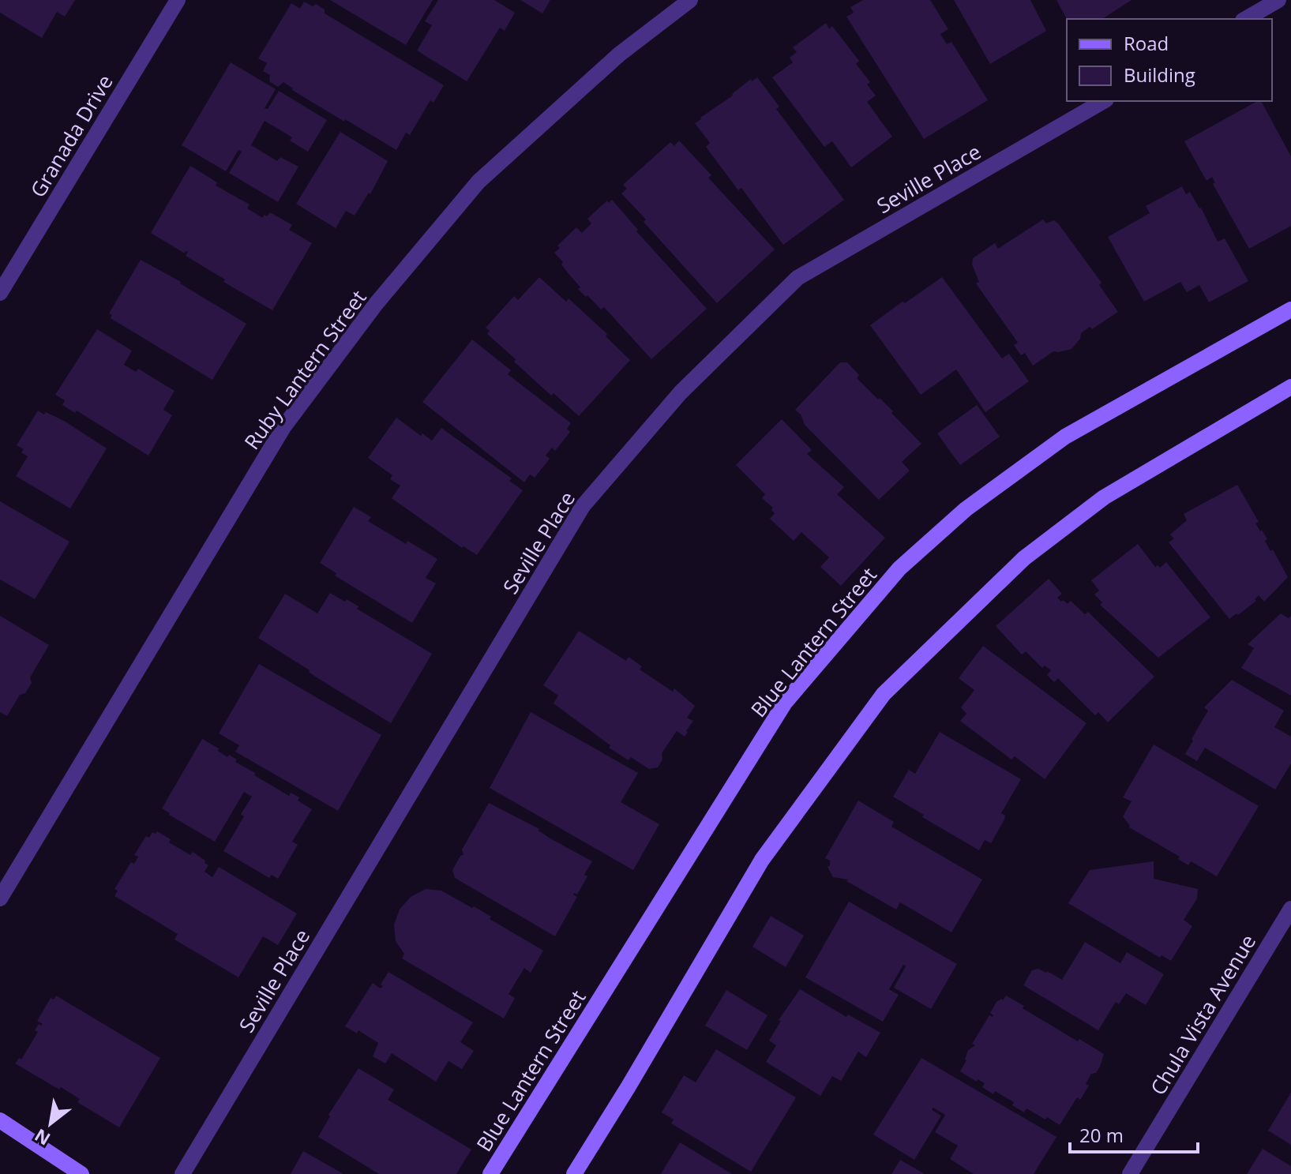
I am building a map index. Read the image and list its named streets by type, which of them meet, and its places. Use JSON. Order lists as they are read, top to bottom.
{
  "streets": {
    "street": [
      "Granada Drive",
      "Seville Place",
      "Ruby Lantern Street",
      "Blue Lantern Street",
      "Chula Vista Avenue"
    ]
  },
  "legend": ["Road", "Building"],
  "scale_bar": "20 m",
  "north": "bottom left"
}
